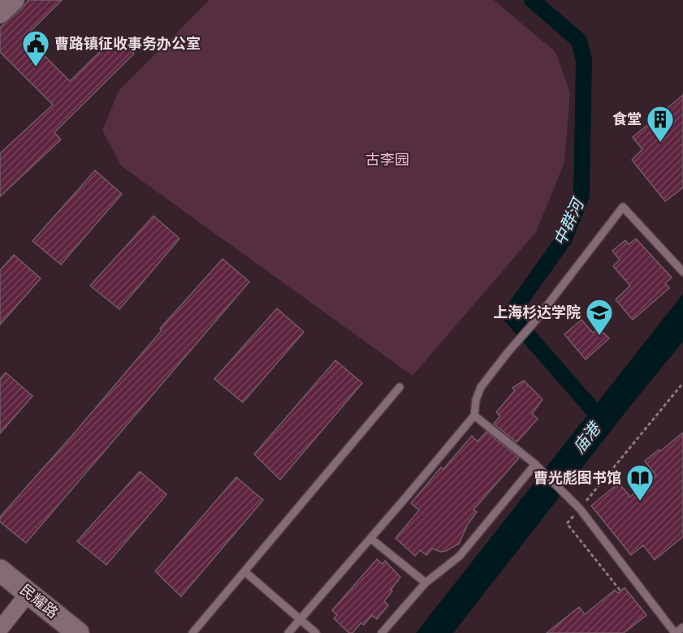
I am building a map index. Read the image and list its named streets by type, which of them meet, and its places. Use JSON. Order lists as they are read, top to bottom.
{
  "streets": {
    "street": ["民耀路"]
  },
  "water": ["中群河", "庙港"],
  "parks": ["古李园"],
  "places": {
    "public building": ["曹路镇征收事务办公室"],
    "building": ["食堂"],
    "school or university": ["上海杉达学院"],
    "library": ["曹光彪图书馆"]
  }
}
